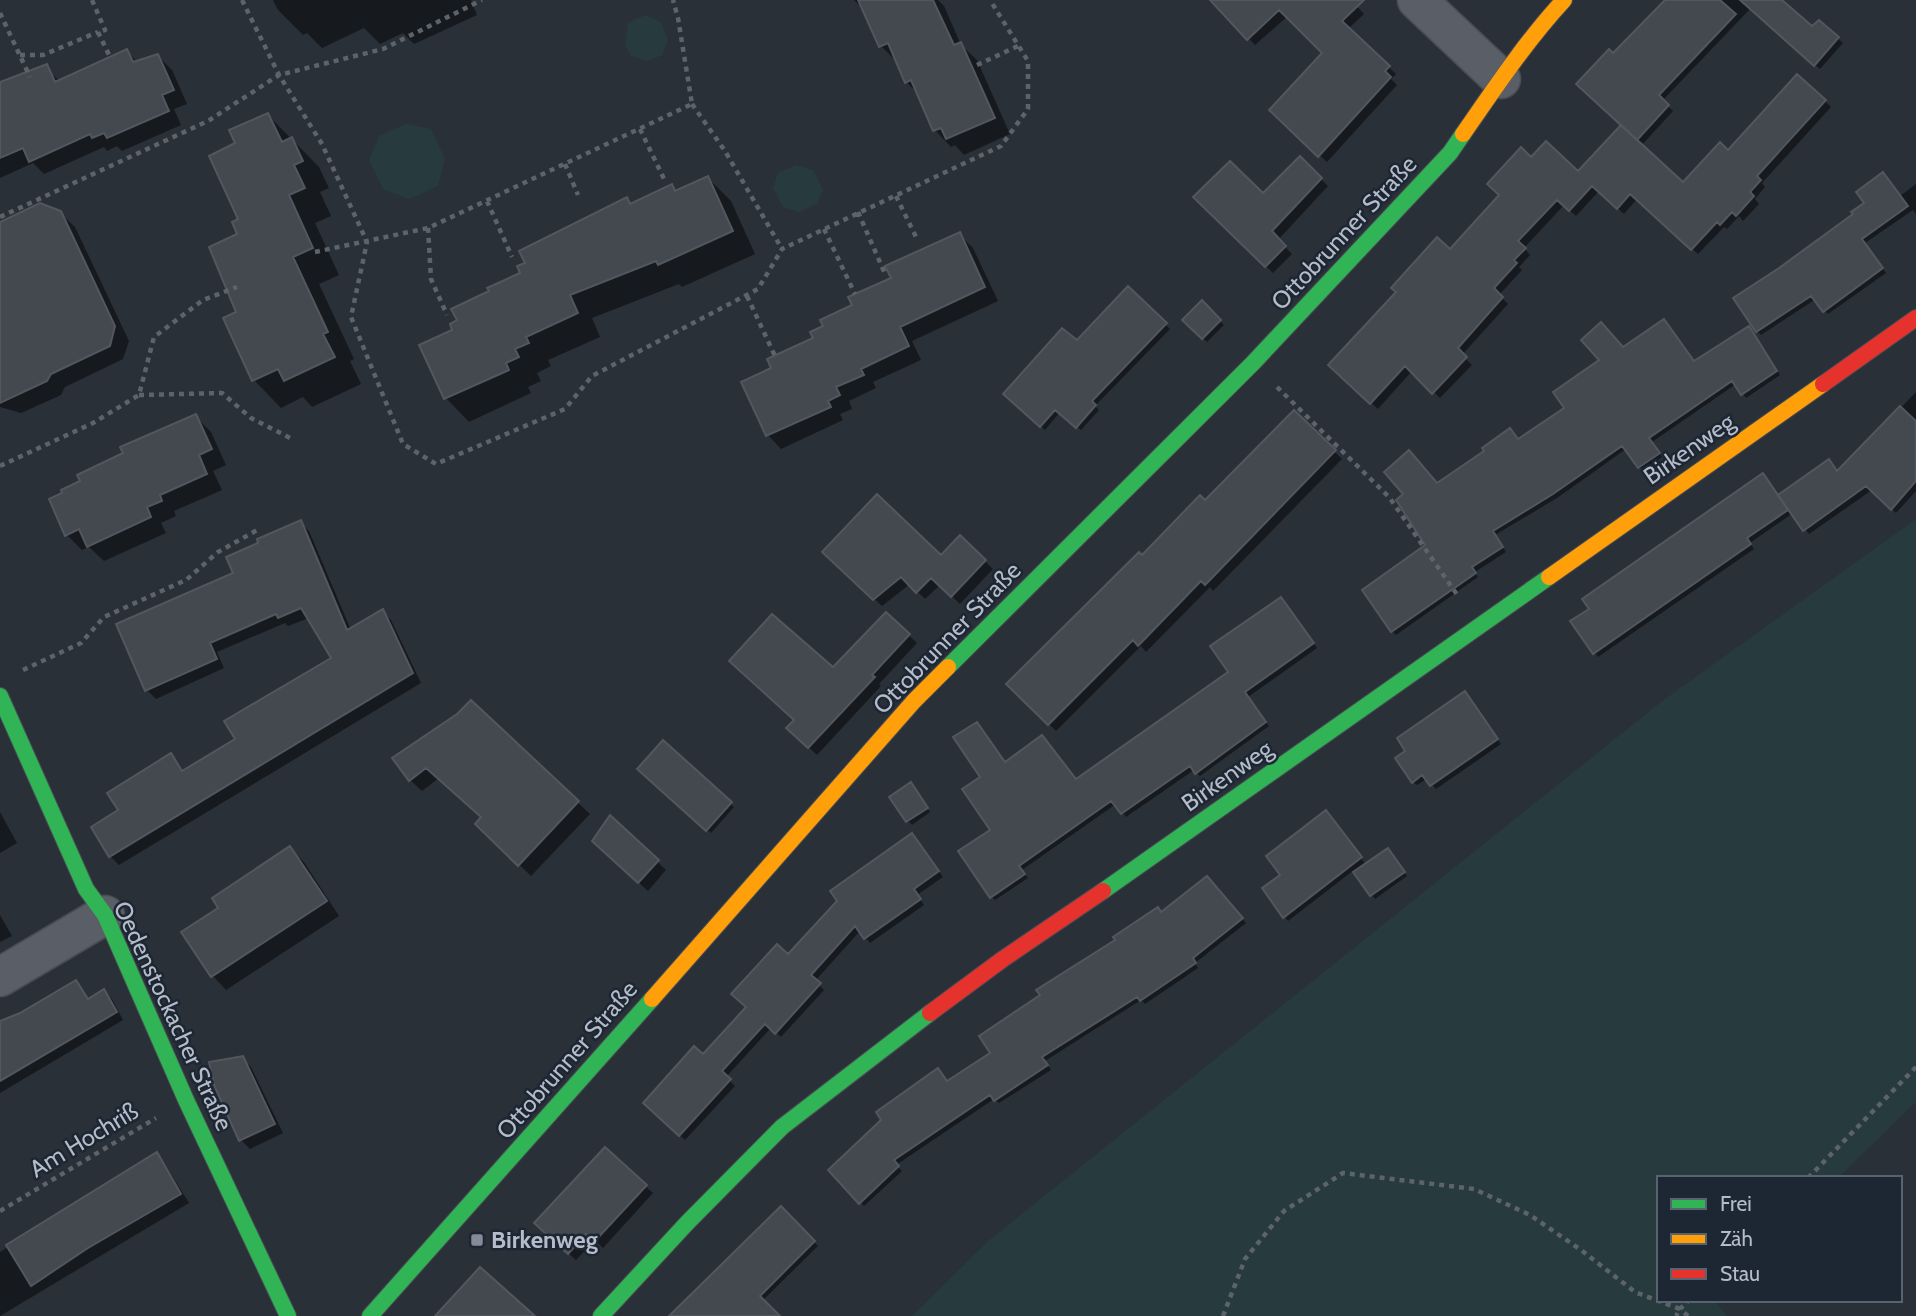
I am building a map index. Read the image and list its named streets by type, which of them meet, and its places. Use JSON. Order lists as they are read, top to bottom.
{
  "streets": {
    "street": ["Ottobrunner Straße", "Birkenweg", "Oedenstockacher Straße"],
    "path": ["Am Hochriß"]
  },
  "crossings": [
    ["Oedenstockacher Straße", "Am Hochriß"]
  ],
  "places": {
    "transit": ["Birkenweg"]
  },
  "legend": ["Frei", "Zäh", "Stau"]
}
